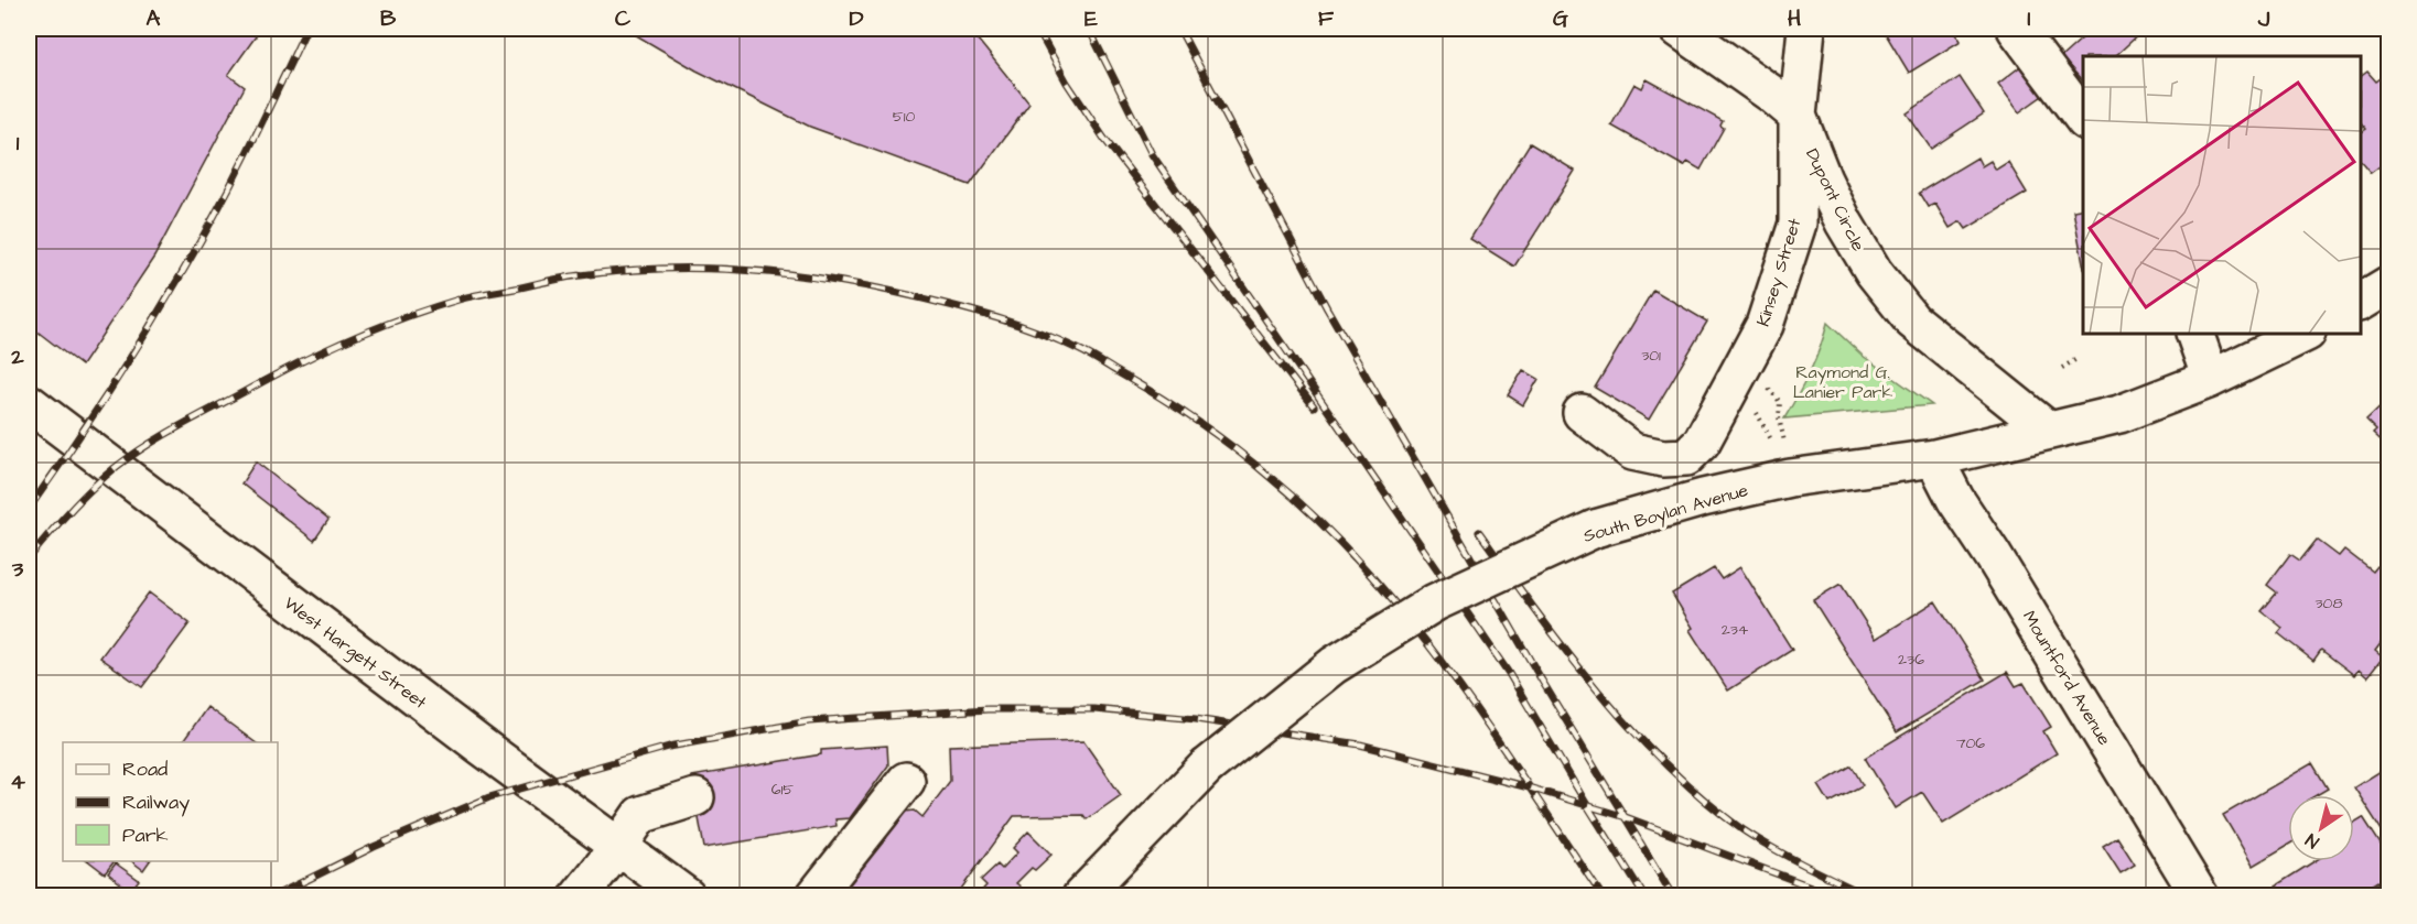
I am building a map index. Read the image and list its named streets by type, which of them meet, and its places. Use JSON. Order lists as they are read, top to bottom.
{
  "streets": {
    "street": [
      "Dupont Circle",
      "Kinsey Street",
      "South Boylan Avenue",
      "West Hargett Street",
      "Mountford Avenue"
    ]
  },
  "crossings": [
    ["Dupont Circle", "Kinsey Street"],
    ["Dupont Circle", "South Boylan Avenue"],
    ["South Boylan Avenue", "Mountford Avenue"]
  ],
  "parks": ["Raymond G. Lanier Park"],
  "house_numbers": [
    "510",
    "301",
    "308",
    "234",
    "236",
    "706",
    "615"
  ],
  "legend": ["Road", "Railway", "Park"],
  "north": "bottom left",
  "grid": {
    "columns": [
      "A",
      "B",
      "C",
      "D",
      "E",
      "F",
      "G",
      "H",
      "I",
      "J"
    ],
    "rows": [
      "1",
      "2",
      "3",
      "4"
    ]
  }
}
